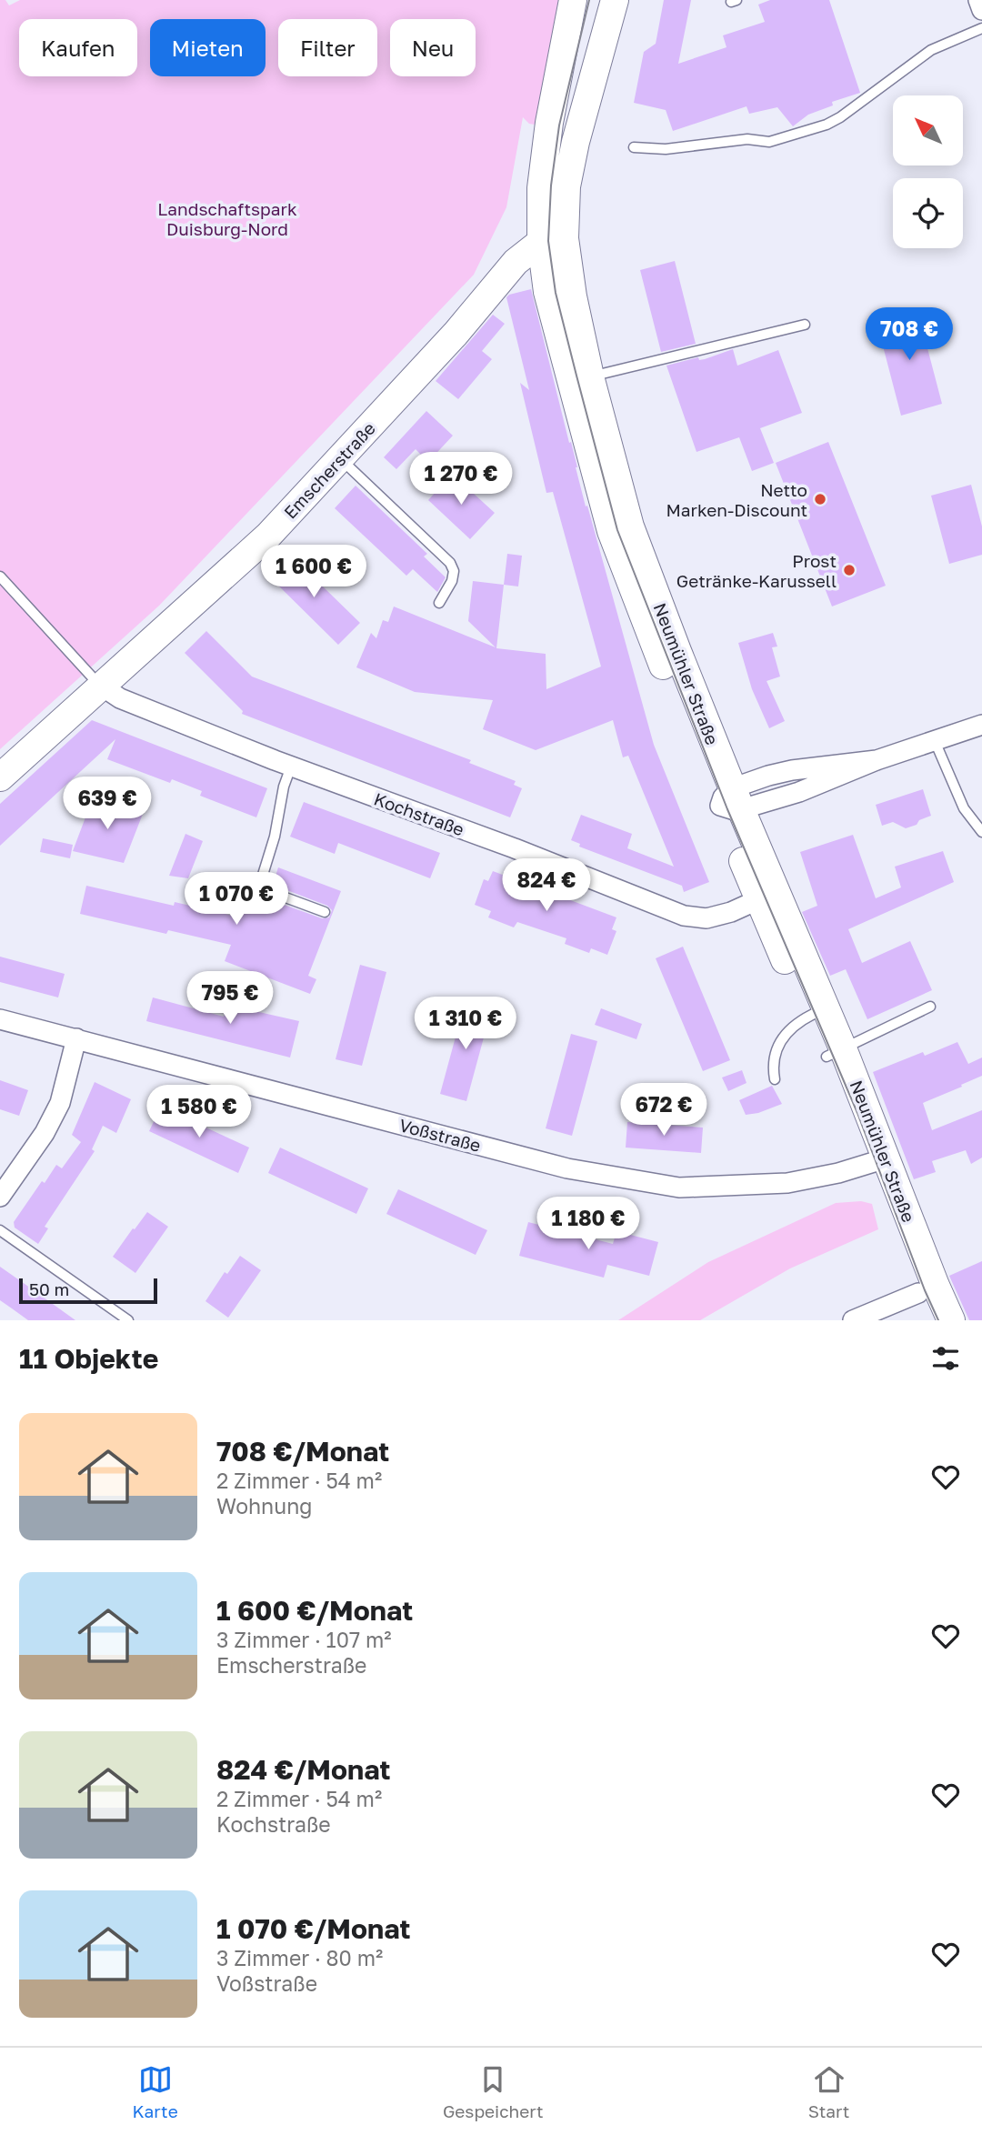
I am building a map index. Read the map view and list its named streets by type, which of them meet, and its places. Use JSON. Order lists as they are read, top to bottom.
{
  "streets": {
    "main road": ["Emscherstraße", "Neumühler Straße"],
    "street": ["Kochstraße", "Voßstraße"]
  },
  "crossings": [
    ["Emscherstraße", "Neumühler Straße"],
    ["Emscherstraße", "Kochstraße"],
    ["Neumühler Straße", "Kochstraße"],
    ["Neumühler Straße", "Voßstraße"]
  ],
  "parks": ["Landschaftspark Duisburg-Nord"],
  "places": ["Netto Marken-Discount", "Prost Getränke-Karussell"],
  "scale_bar": "50 m",
  "north": "top left",
  "page": {
    "chip": [
      "Kaufen",
      "Mieten",
      "Filter",
      "Neu"
    ],
    "price": [
      "708 €",
      "1 270 €",
      "1 600 €",
      "639 €",
      "824 €",
      "1 070 €",
      "795 €",
      "1 310 €",
      "672 €",
      "1 580 €",
      "1 180 €"
    ],
    "scale": "50 m",
    "heading": "11 Objekte",
    "list": [
      {
        "name": "708 €/Monat",
        "note": "2 Zimmer · 54 m² · Wohnung"
      },
      {
        "name": "1 600 €/Monat",
        "note": "3 Zimmer · 107 m² · Emscherstraße"
      },
      {
        "name": "824 €/Monat",
        "note": "2 Zimmer · 54 m² · Kochstraße"
      },
      {
        "name": "1 070 €/Monat",
        "note": "3 Zimmer · 80 m² · Voßstraße"
      }
    ],
    "tabs": ["Karte", "Gespeichert", "Start"]
  }
}
